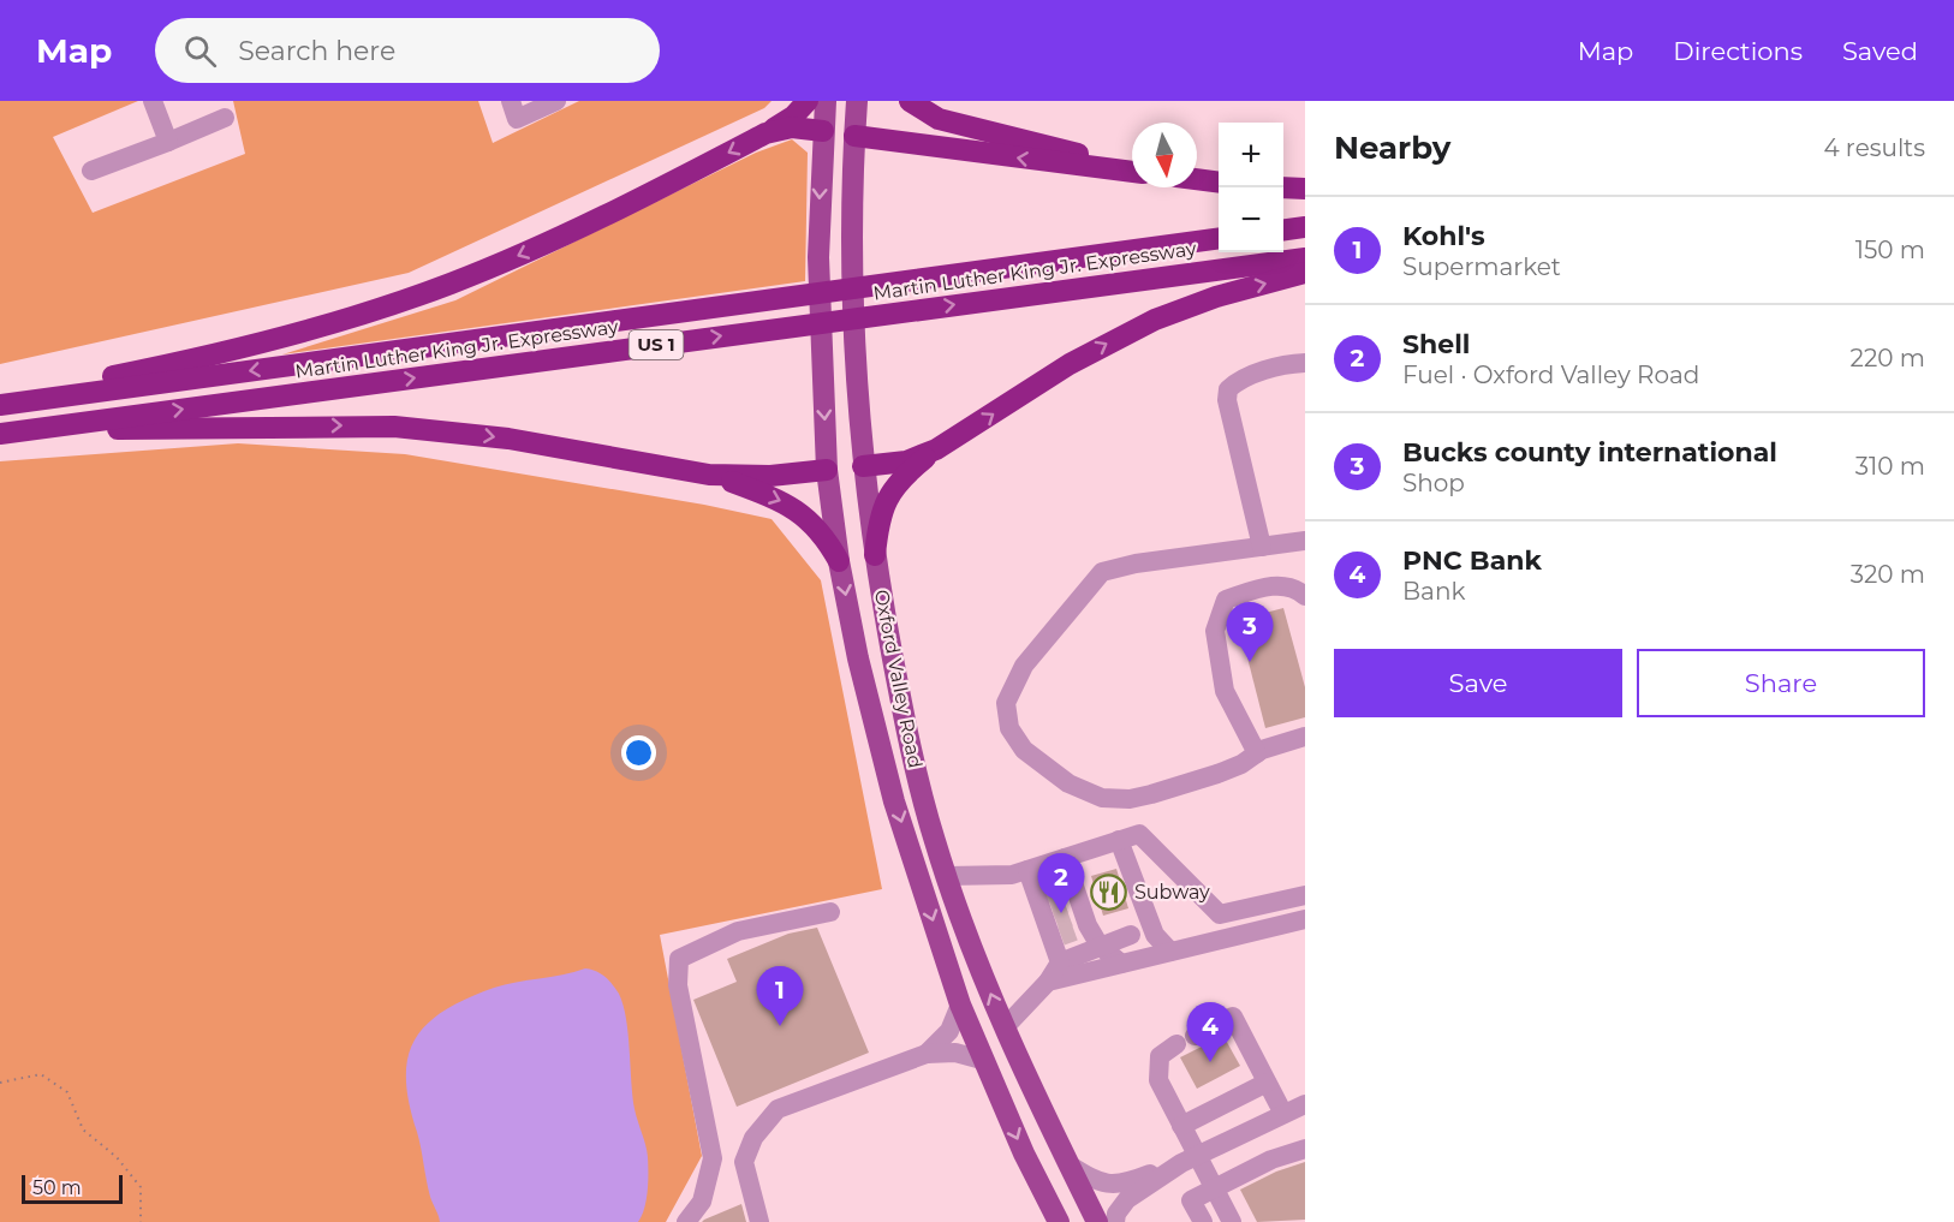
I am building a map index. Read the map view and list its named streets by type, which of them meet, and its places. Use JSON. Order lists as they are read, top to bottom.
{
  "streets": {
    "highway": ["Martin Luther King Jr. Expressway", "US 1"],
    "main road": ["Oxford Valley Road"]
  },
  "places": {
    "restaurant": ["Subway"]
  },
  "scale_bar": "50 m",
  "north": "bottom",
  "page": {
    "header": "Map",
    "search": "Search here",
    "nav": ["Map", "Directions", "Saved"],
    "heading": ["Nearby", "4 results"],
    "map_buttons": ["+", "−"],
    "list": [
      {
        "mark": "1",
        "name": "Kohl's",
        "note": "Supermarket",
        "value": "150 m"
      },
      {
        "mark": "2",
        "name": "Shell",
        "note": "Fuel · Oxford Valley Road",
        "value": "220 m"
      },
      {
        "mark": "3",
        "name": "Bucks county international",
        "note": "Shop",
        "value": "310 m"
      },
      {
        "mark": "4",
        "name": "PNC Bank",
        "note": "Bank",
        "value": "320 m"
      }
    ],
    "pins": [
      "3",
      "2",
      "1",
      "4"
    ],
    "buttons": ["Save", "Share"],
    "scale": "50 m"
  }
}
